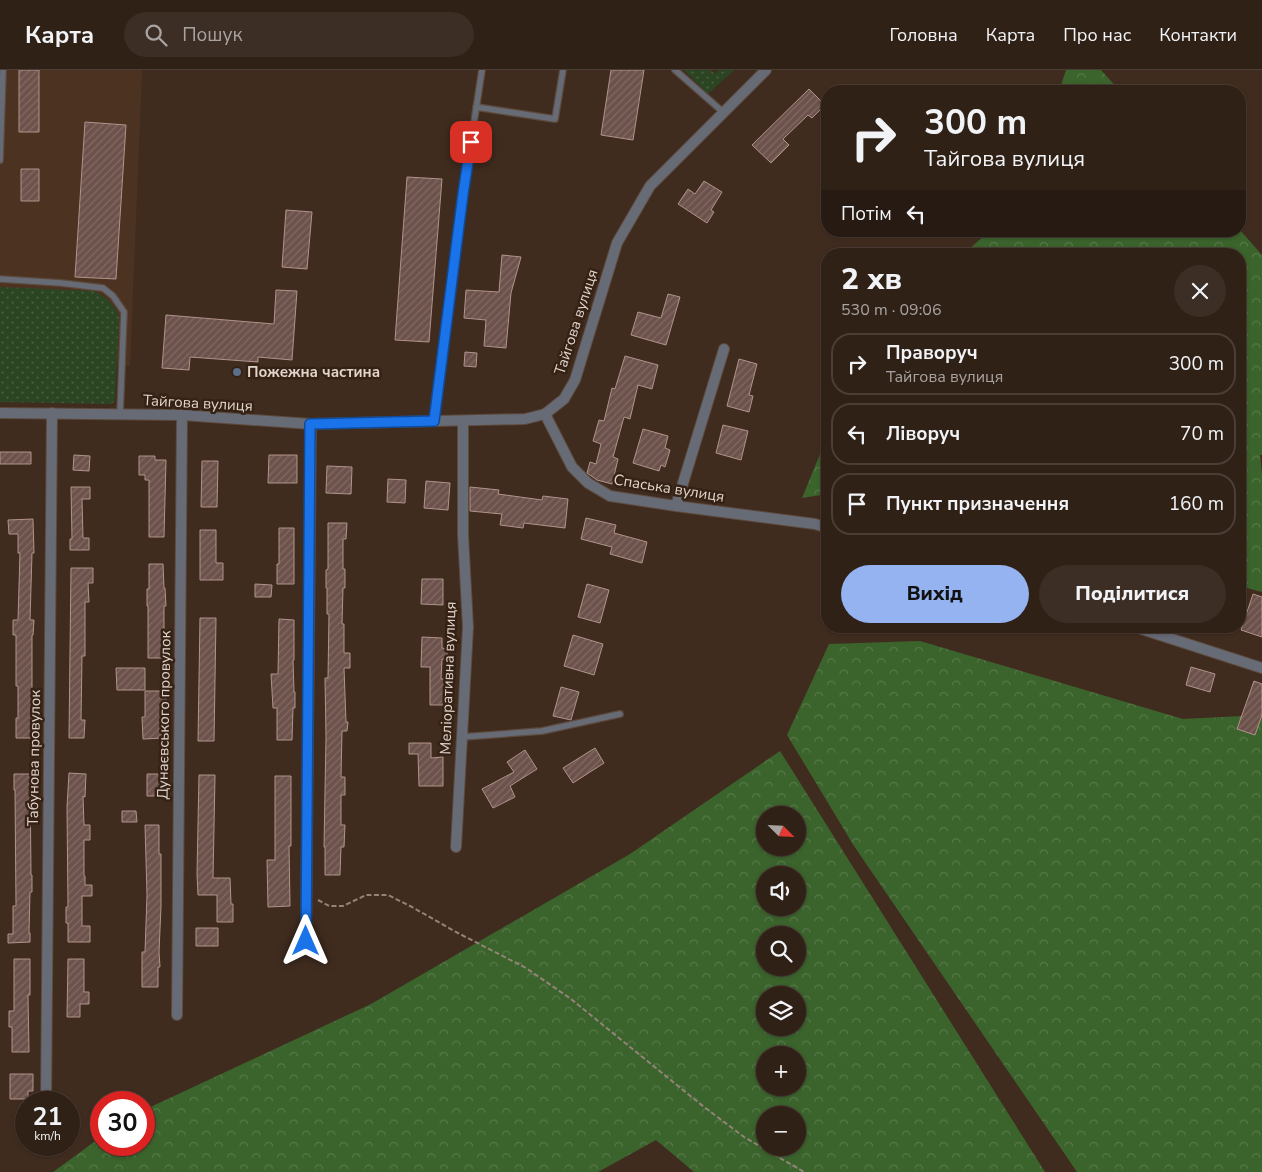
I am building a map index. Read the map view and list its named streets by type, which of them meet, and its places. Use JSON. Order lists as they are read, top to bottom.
{
  "streets": {
    "street": [
      "Тайгова вулиця",
      "Спаська вулиця",
      "Меліоративна вулиця",
      "Дунаєвського провулок",
      "Табунова провулок"
    ]
  },
  "crossings": [
    ["Тайгова вулиця", "Спаська вулиця"],
    ["Тайгова вулиця", "Меліоративна вулиця"],
    ["Тайгова вулиця", "Дунаєвського провулок"],
    ["Тайгова вулиця", "Табунова провулок"]
  ],
  "places": ["Пожежна частина"],
  "north": "bottom right",
  "page": {
    "header": "Карта",
    "search": "Пошук",
    "nav": [
      "Головна",
      "Карта",
      "Про нас",
      "Контакти"
    ],
    "turn": ["300 m", "Тайгова вулиця"],
    "then": "Потім",
    "heading": ["2 хв", "530 m · 09:06"],
    "list": [
      {
        "name": "Праворуч",
        "note": "Тайгова вулиця",
        "value": "300 m"
      },
      {
        "name": "Ліворуч",
        "value": "70 m"
      },
      {
        "name": "Пункт призначення",
        "value": "160 m"
      }
    ],
    "buttons": ["Вихід", "Поділитися"],
    "map_buttons": ["+", "−"],
    "speed": "21 km/h",
    "limit": "30"
  }
}
